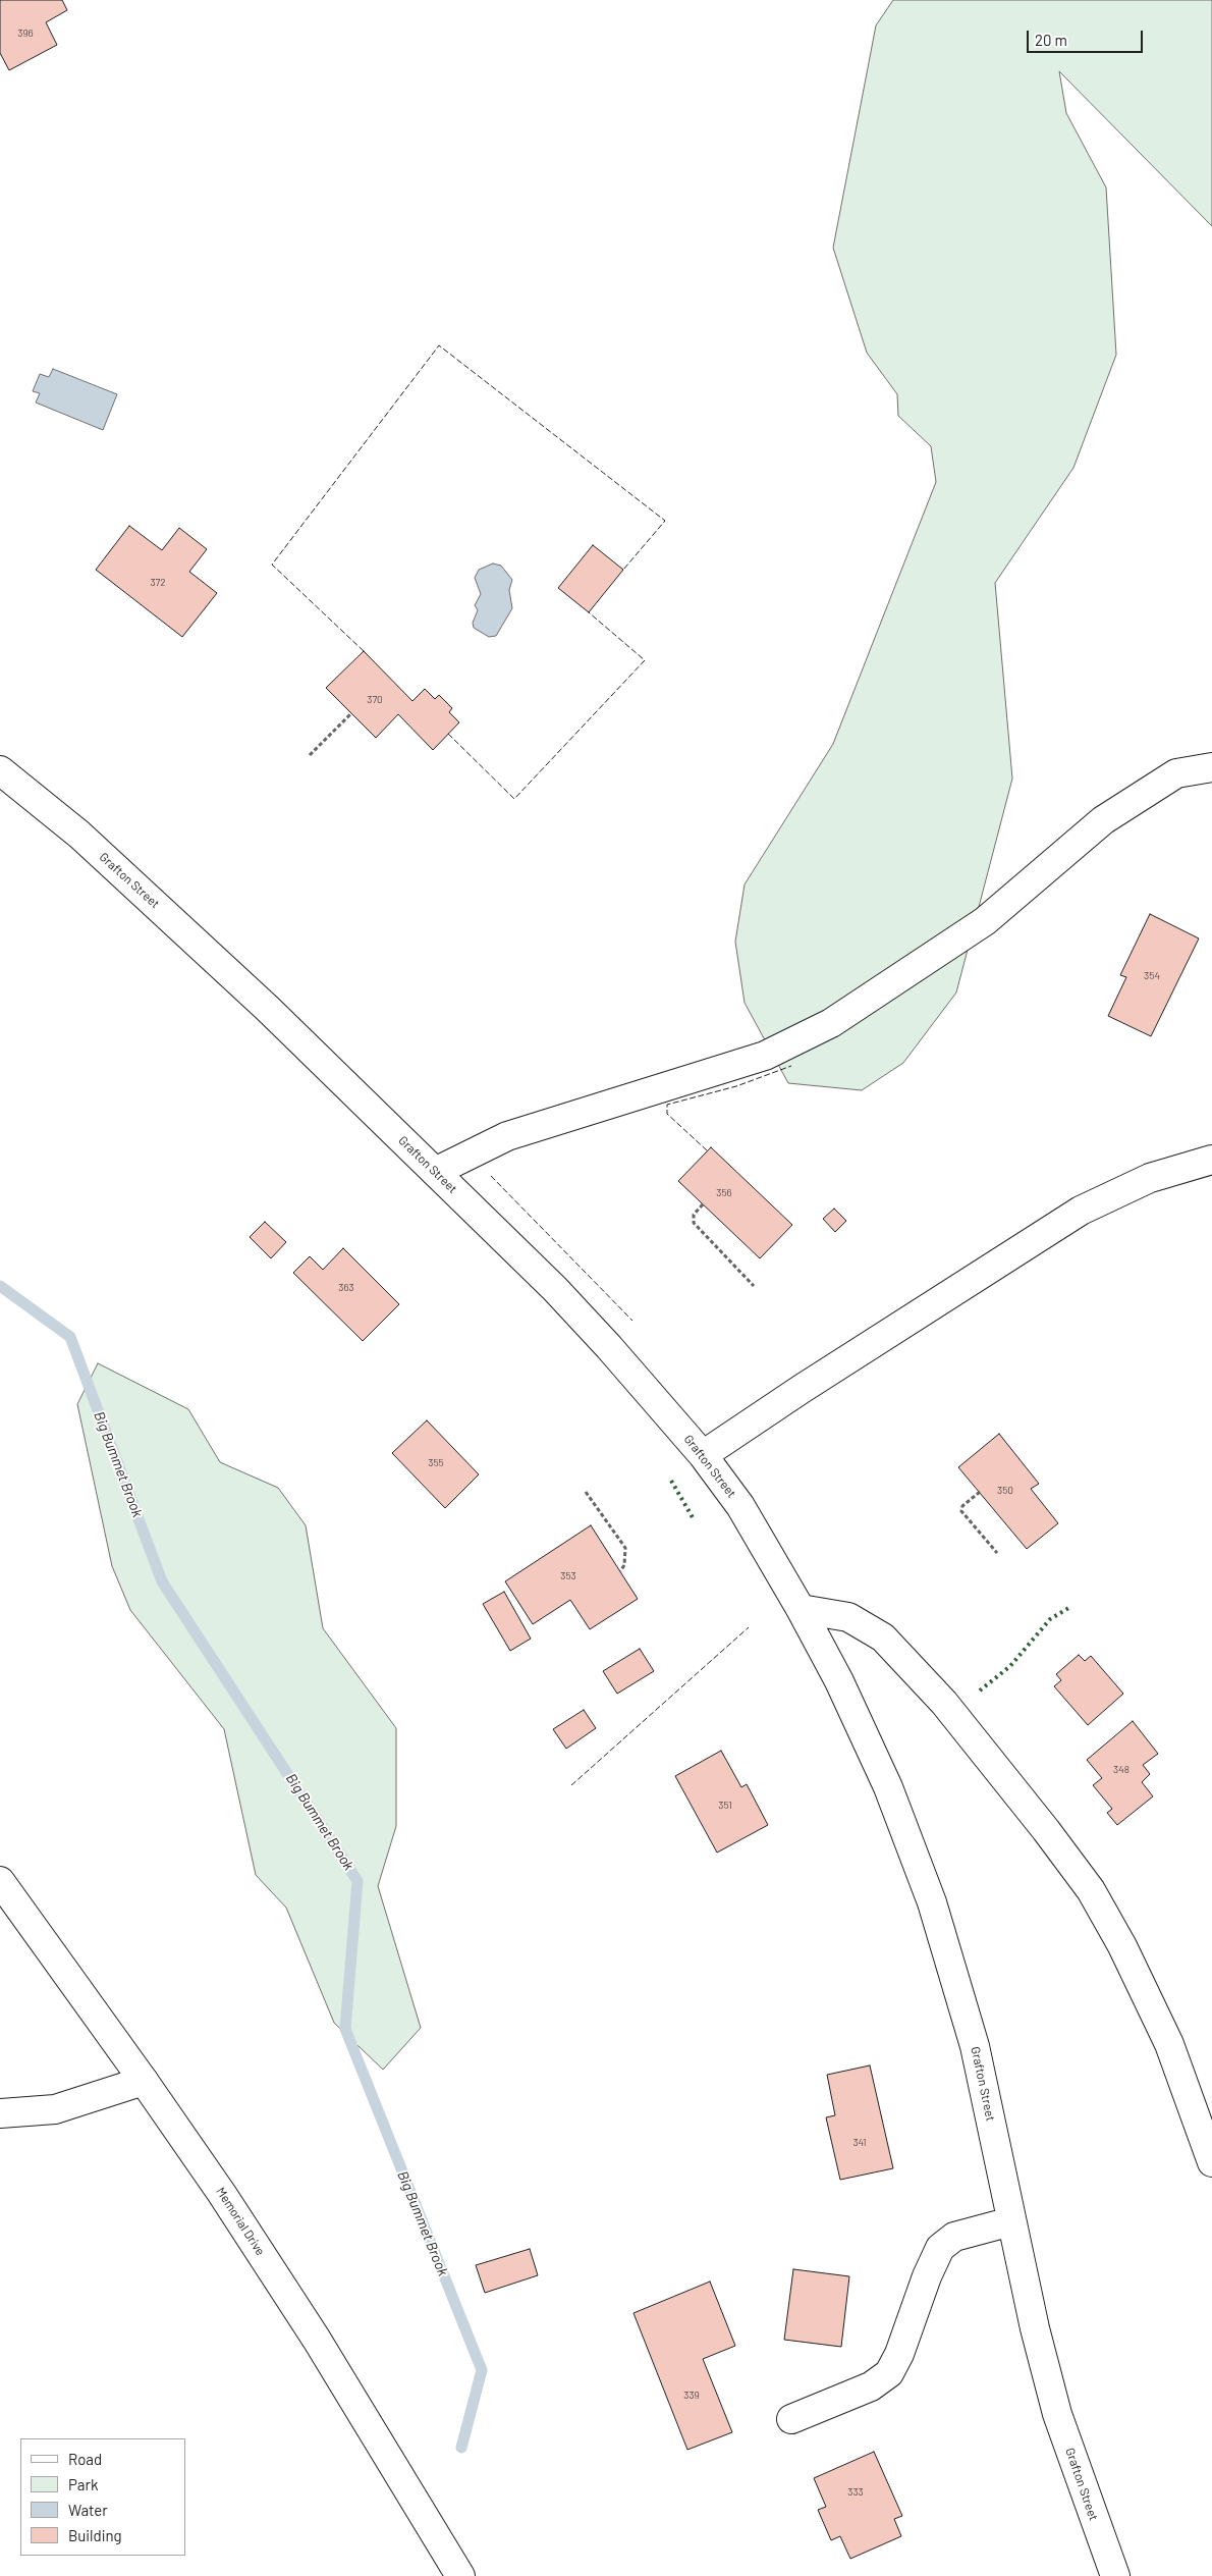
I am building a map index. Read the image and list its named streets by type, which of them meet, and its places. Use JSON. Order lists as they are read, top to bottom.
{
  "streets": {
    "street": ["Grafton Street", "Memorial Drive"]
  },
  "water": ["Big Bummet Brook"],
  "house_numbers": [
    "396",
    "372",
    "370",
    "354",
    "356",
    "363",
    "355",
    "350",
    "353",
    "348",
    "351",
    "341",
    "339",
    "333"
  ],
  "legend": [
    "Road",
    "Park",
    "Water",
    "Building"
  ],
  "scale_bar": "20 m"
}
